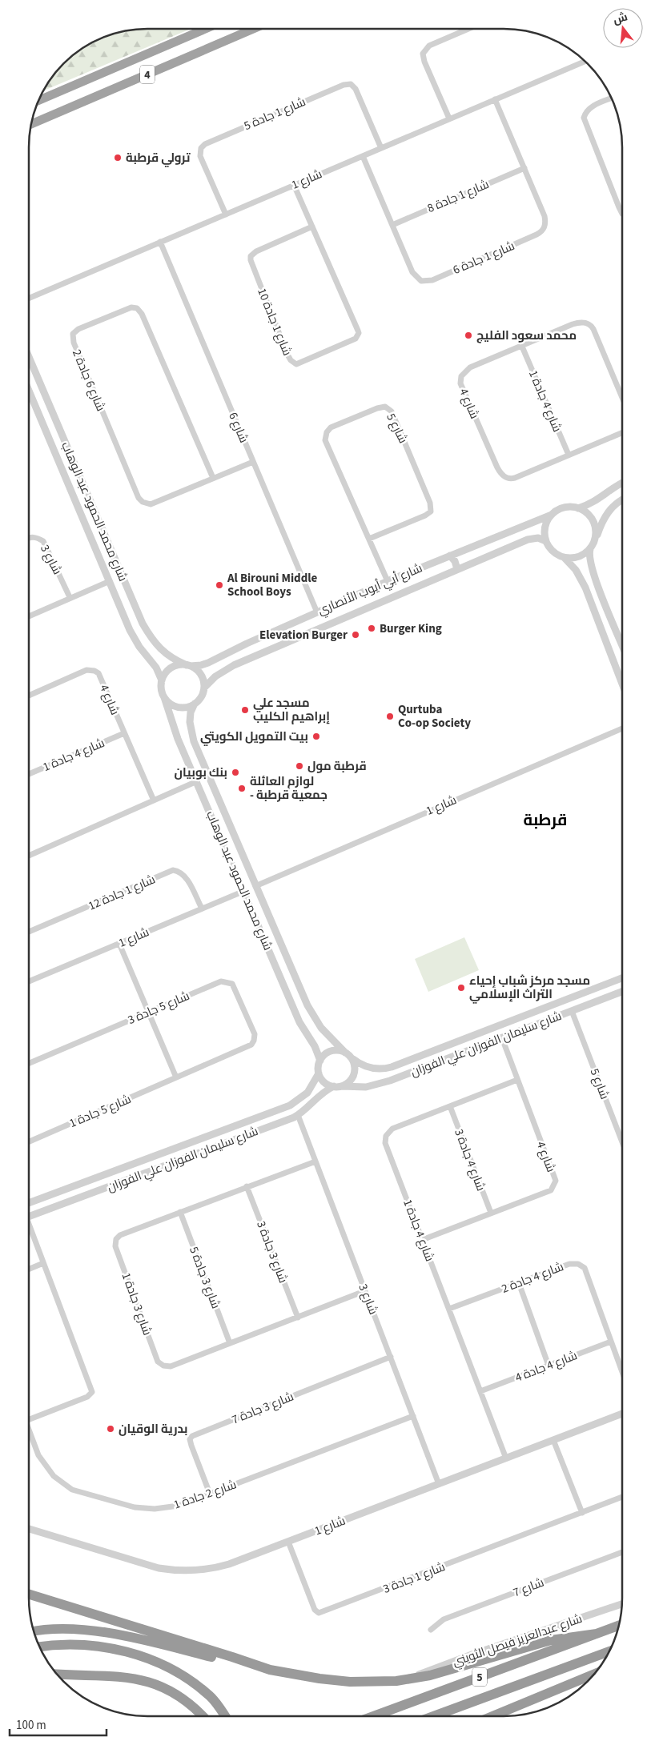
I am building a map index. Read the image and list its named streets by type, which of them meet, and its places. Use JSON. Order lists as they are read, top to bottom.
{
  "streets": {
    "highway": ["4", "5"],
    "street": [
      "شارع 1 جادة 5",
      "شارع 1",
      "شارع 1 جادة 8",
      "شارع 1 جادة 6",
      "شارع 1 جادة 10",
      "شارع 6 جادة 2",
      "شارع 4 جادة 1",
      "شارع 4",
      "شارع 6",
      "شارع 5",
      "شارع محمد الحمود عبد الوهاب",
      "شارع 3",
      "شارع أبي أيوب الأنصاري",
      "شارع 1 جادة 12",
      "شارع 5 جادة 3",
      "شارع سليمان الفوزان علي الفوزان",
      "شارع 5 جادة 1",
      "شارع 4 جادة 3",
      "شارع 3 جادة 3",
      "شارع 3 جادة 5",
      "شارع 4 جادة 2",
      "شارع 3 جادة 1",
      "شارع 4 جادة 4",
      "شارع 3 جادة 7",
      "شارع 2 جادة 1",
      "شارع 1 جادة 3",
      "شارع 7",
      "شارع عبدالعزيز فيصل الثويني"
    ]
  },
  "crossings": [
    ["شارع 1 جادة 5", "شارع 1"],
    ["شارع 1", "شارع 1 جادة 6"],
    ["شارع 1", "شارع 1 جادة 10"],
    ["شارع 1", "شارع 4 جادة 1"],
    ["شارع 1", "شارع 6"],
    ["شارع 1", "شارع محمد الحمود عبد الوهاب"],
    ["شارع 1", "شارع 3"],
    ["شارع 1", "شارع 1 جادة 12"],
    ["شارع 1", "شارع 1 جادة 3"],
    ["شارع 1 جادة 8", "شارع 1 جادة 6"],
    ["شارع 6 جادة 2", "شارع 6"],
    ["شارع 4 جادة 1", "شارع 4"],
    ["شارع 4 جادة 1", "شارع 4 جادة 3"],
    ["شارع 4 جادة 1", "شارع 4 جادة 2"],
    ["شارع 4 جادة 1", "شارع 4 جادة 4"],
    ["شارع 4", "شارع سليمان الفوزان علي الفوزان"],
    ["شارع 4", "شارع 4 جادة 3"],
    ["شارع 6", "شارع أبي أيوب الأنصاري"],
    ["شارع 5", "شارع أبي أيوب الأنصاري"],
    ["شارع 5", "شارع سليمان الفوزان علي الفوزان"],
    ["شارع محمد الحمود عبد الوهاب", "شارع أبي أيوب الأنصاري"],
    ["شارع محمد الحمود عبد الوهاب", "شارع سليمان الفوزان علي الفوزان"],
    ["شارع 3", "شارع سليمان الفوزان علي الفوزان"],
    ["شارع 3", "شارع 3 جادة 1"],
    ["شارع 3", "شارع 3 جادة 7"],
    ["شارع 3", "شارع 2 جادة 1"],
    ["شارع 5 جادة 3", "شارع 5 جادة 1"],
    ["شارع 3 جادة 3", "شارع 3 جادة 1"],
    ["شارع 3 جادة 5", "شارع 3 جادة 1"],
    ["شارع 4 جادة 2", "شارع 4 جادة 4"],
    ["شارع 3 جادة 7", "شارع 2 جادة 1"]
  ],
  "districts": ["قرطبة"],
  "places": [
    "ترولي قرطبة",
    "محمد سعود الفليج",
    "Al Birouni Middle School Boys",
    "Burger King",
    "Elevation Burger",
    "مسجد علي إبراهيم الكليب",
    "Qurtuba Co-op Society",
    "بيت التمويل الكويتي",
    "قرطبة مول",
    "بنك بوبيان",
    "لوازم العائلة - جمعية قرطبة",
    "مسجد مركز شباب إحياء التراث الإسلامي",
    "بدرية الوقيان"
  ],
  "scale_bar": "100 m",
  "north": "top"
}
